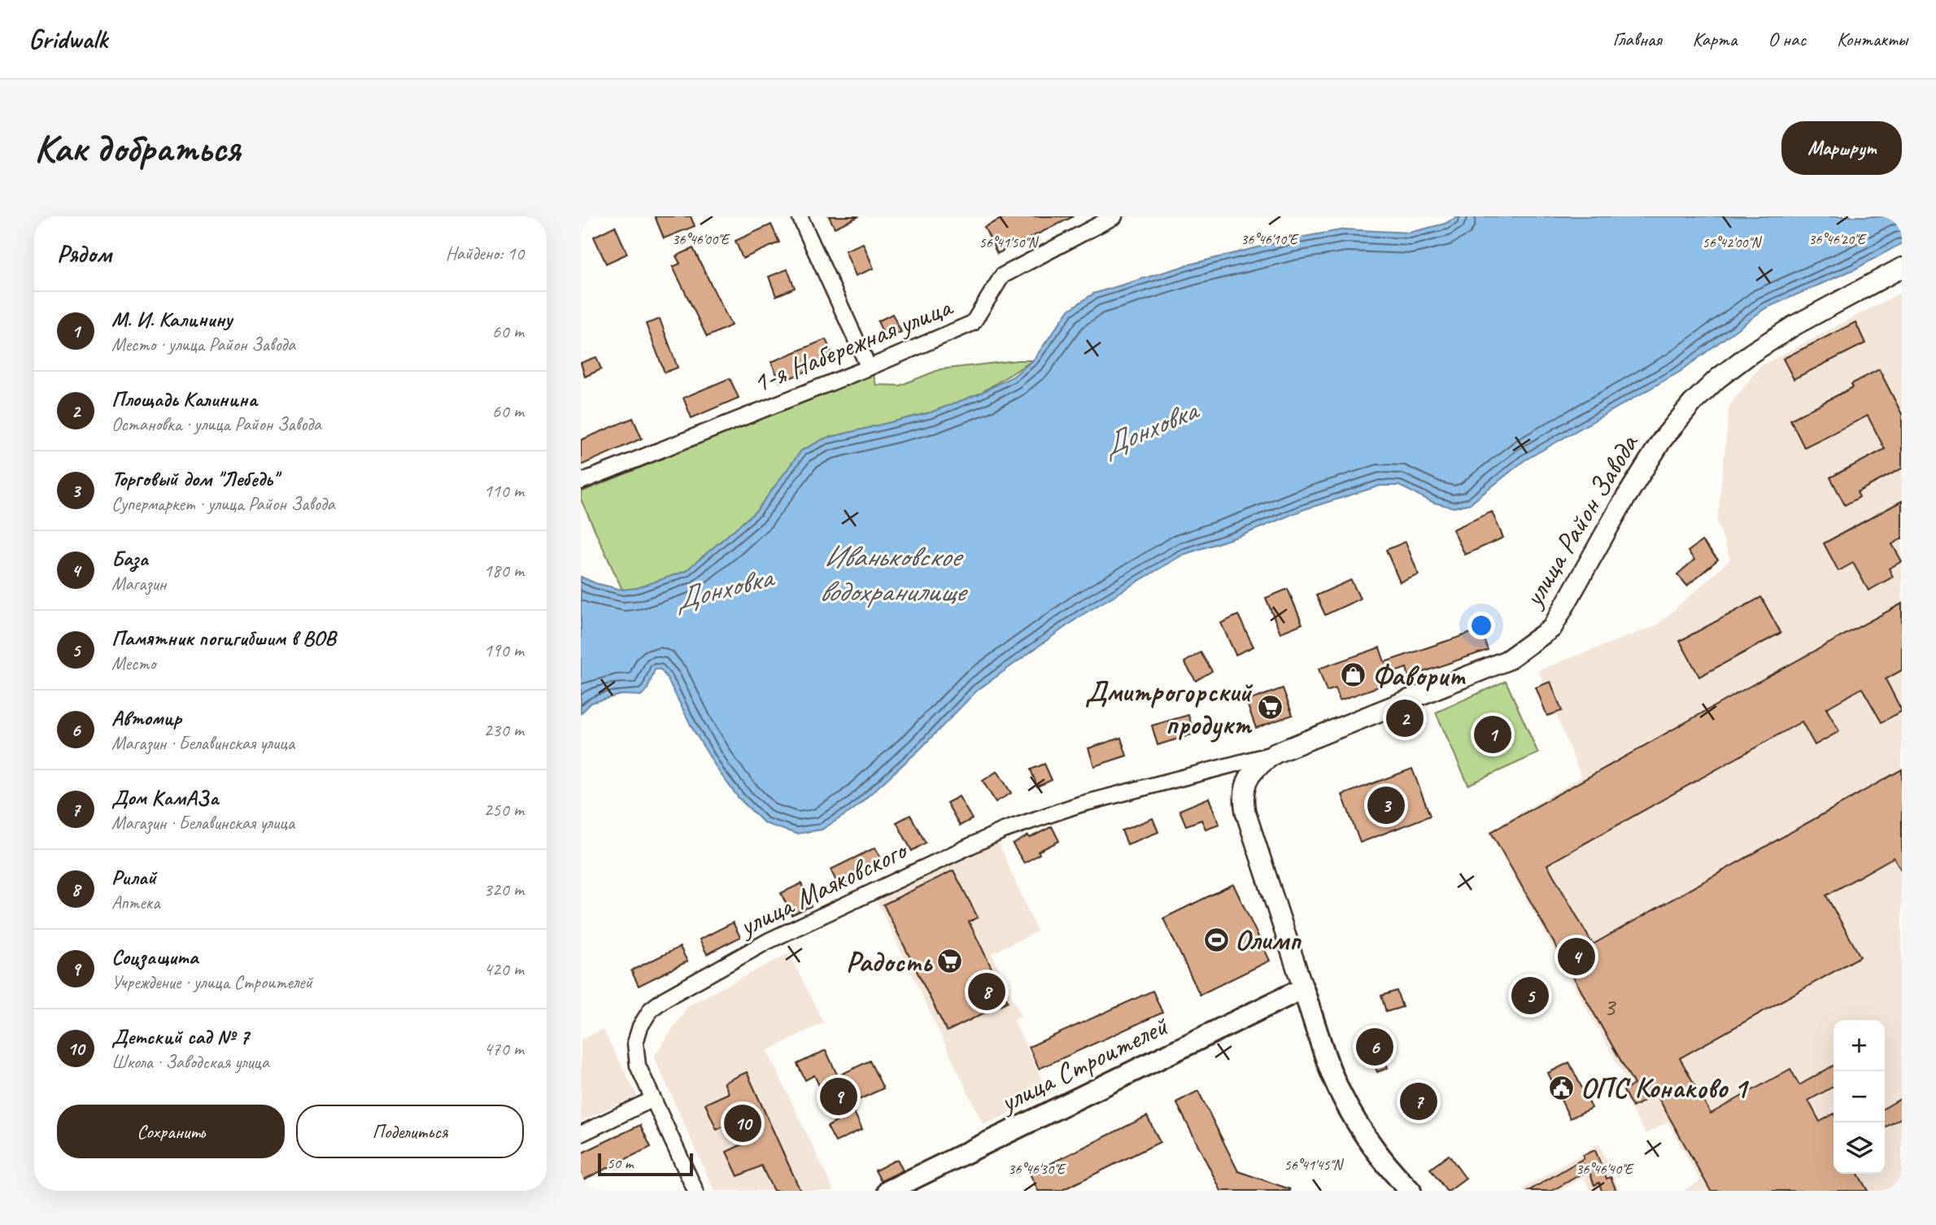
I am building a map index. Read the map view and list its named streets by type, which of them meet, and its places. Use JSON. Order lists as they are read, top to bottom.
{
  "streets": {
    "main road": ["улица Строителей"],
    "street": ["1-я Набережная улица", "улица Район Завода", "улица Маяковского"]
  },
  "crossings": [
    ["улица Район Завода", "улица Маяковского"]
  ],
  "water": ["Донховка", "Иваньковское водохранилище"],
  "places": {
    "shop": ["Фаворит"],
    "supermarket": ["Дмитрогорский продукт", "Радость"],
    "sports": ["Олимп"],
    "public building": ["ОПС Конаково 1"]
  },
  "house_numbers": ["3"],
  "scale_bar": "50 m",
  "page": {
    "header": "Gridwalk",
    "nav": [
      "Главная",
      "Карта",
      "О нас",
      "Контакты"
    ],
    "buttons": [
      "Маршрут",
      ["Сохранить", "Поделиться"]
    ],
    "title": "Как добраться",
    "heading": ["Рядом", "Найдено: 10"],
    "list": [
      {
        "mark": "1",
        "name": "М. И. Калинину",
        "note": "Место · улица Район Завода",
        "value": "60 m"
      },
      {
        "mark": "2",
        "name": "Площадь Калинина",
        "note": "Остановка · улица Район Завода",
        "value": "60 m"
      },
      {
        "mark": "3",
        "name": "Торговый дом \"Лебедь\"",
        "note": "Супермаркет · улица Район Завода",
        "value": "110 m"
      },
      {
        "mark": "4",
        "name": "База",
        "note": "Магазин",
        "value": "180 m"
      },
      {
        "mark": "5",
        "name": "Памятник погигибшим в ВОВ",
        "note": "Место",
        "value": "190 m"
      },
      {
        "mark": "6",
        "name": "Автомир",
        "note": "Магазин · Белавинская улица",
        "value": "230 m"
      },
      {
        "mark": "7",
        "name": "Дом КамАЗа",
        "note": "Магазин · Белавинская улица",
        "value": "250 m"
      },
      {
        "mark": "8",
        "name": "Рилай",
        "note": "Аптека",
        "value": "320 m"
      },
      {
        "mark": "9",
        "name": "Соцзащита",
        "note": "Учреждение · улица Строителей",
        "value": "420 m"
      },
      {
        "mark": "10",
        "name": "Детский сад № 7",
        "note": "Школа · Заводская улица",
        "value": "470 m"
      }
    ],
    "pins": [
      "2",
      "1",
      "3",
      "4",
      "8",
      "5",
      "6",
      "9",
      "7",
      "10"
    ],
    "map_buttons": ["+", "−"],
    "scale": "50 m"
  },
  "coordinates": [
    "36°46'00\"E",
    "36°46'10\"E",
    "36°46'20\"E",
    "56°41'50\"N",
    "56°42'00\"N",
    "56°41'45\"N",
    "36°46'30\"E",
    "36°46'40\"E"
  ]
}
